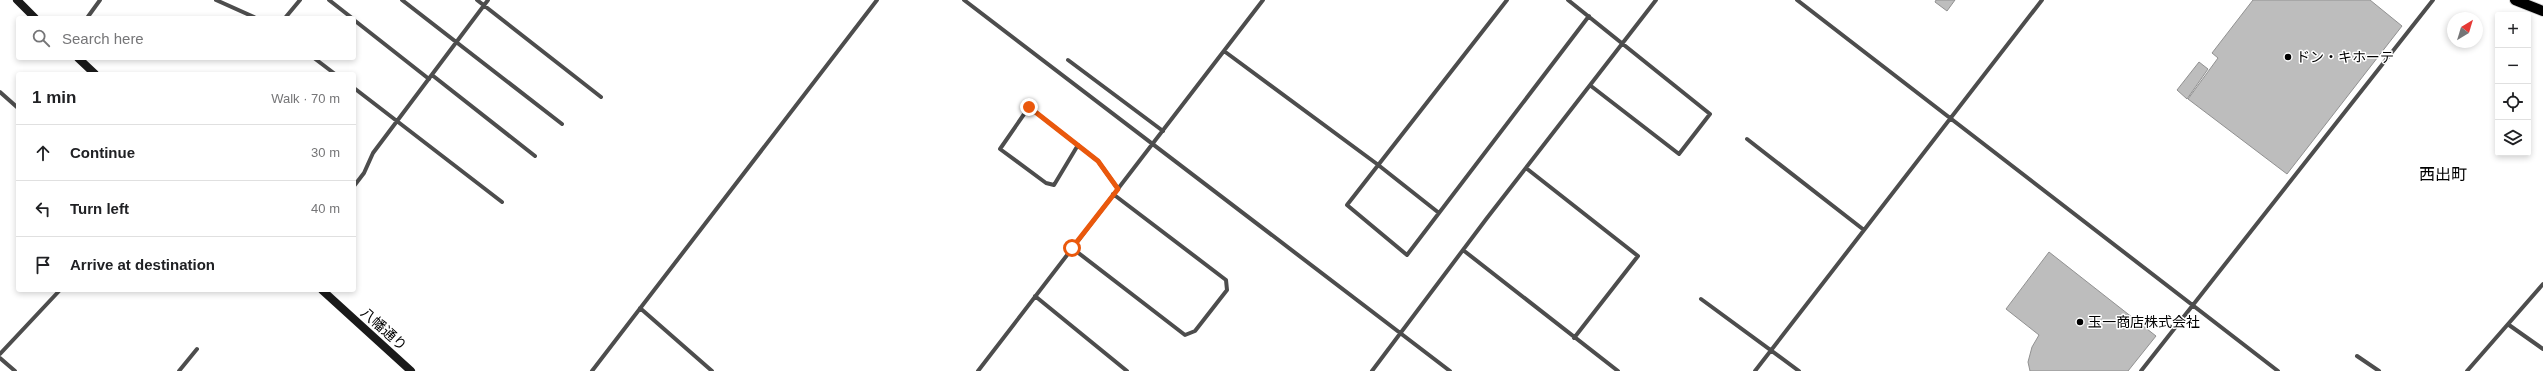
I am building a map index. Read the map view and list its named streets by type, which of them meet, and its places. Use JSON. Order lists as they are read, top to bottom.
{
  "streets": {
    "street": ["八幡通り"]
  },
  "districts": ["西出町"],
  "places": ["ドン・キホーテ", "玉一商店株式会社"],
  "north": "top right",
  "page": {
    "map_buttons": ["+", "−"],
    "search": "Search here",
    "heading": ["1 min", "Walk · 70 m"],
    "list": [
      ["Continue", "30 m"],
      ["Turn left", "40 m"],
      "Arrive at destination"
    ]
  }
}
